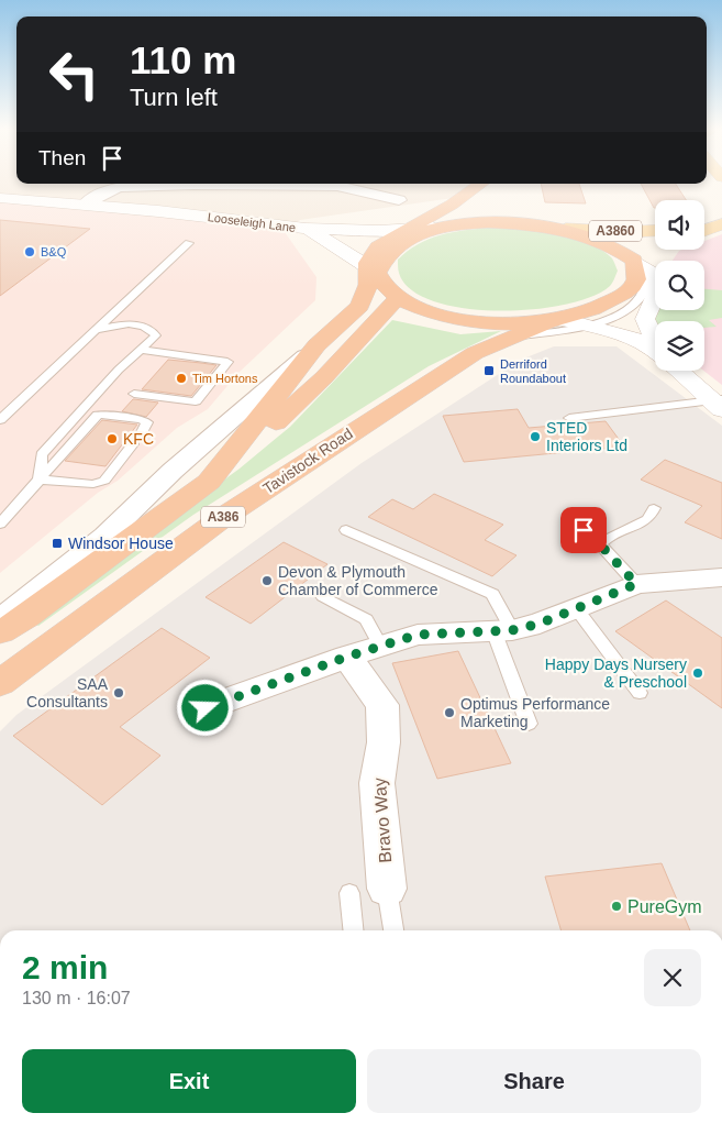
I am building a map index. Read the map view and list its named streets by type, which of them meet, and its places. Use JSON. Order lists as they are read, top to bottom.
{
  "streets": {
    "highway": ["Tavistock Road", "A386"],
    "main road": ["A3860"],
    "street": ["Looseleigh Lane", "Bravo Way"]
  },
  "crossings": [
    ["Looseleigh Lane", "A386"],
    ["Tavistock Road", "A386"]
  ],
  "places": {
    "other": [
      "B&Q",
      "Tim Hortons",
      "STED Interiors Ltd",
      "KFC",
      "Devon & Plymouth Chamber of Commerce",
      "Happy Days Nursery & Preschool",
      "SAA Consultants",
      "Optimus Performance Marketing",
      "PureGym"
    ],
    "transit": ["Derriford Roundabout", "Windsor House"]
  },
  "page": {
    "turn": ["110 m", "Turn left"],
    "then": "Then",
    "heading": ["2 min", "130 m · 16:07"],
    "buttons": ["Exit", "Share"]
  }
}
